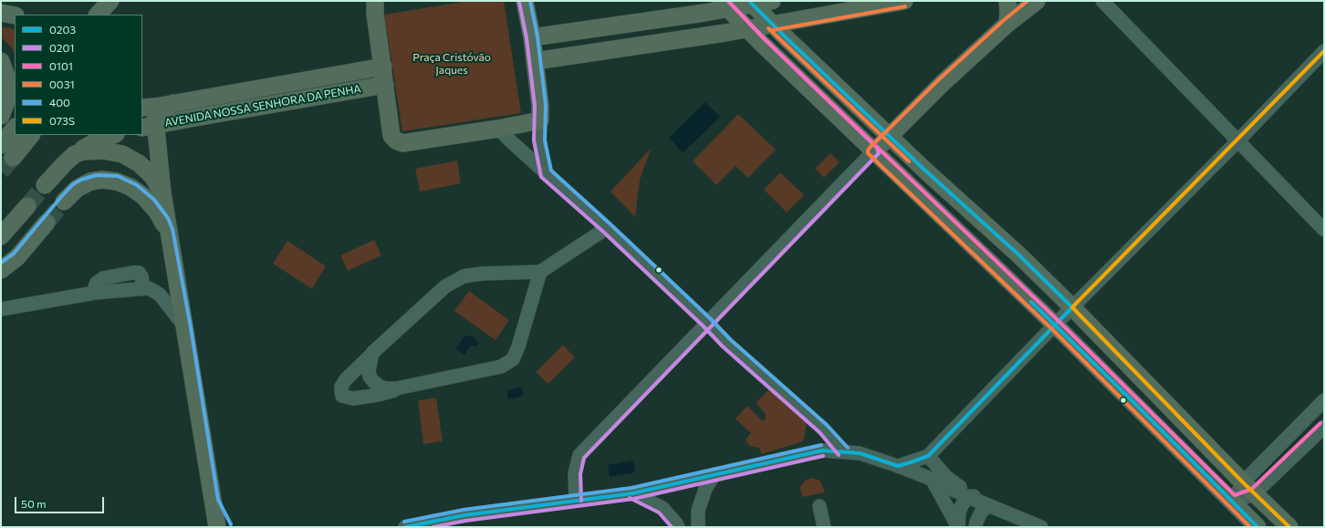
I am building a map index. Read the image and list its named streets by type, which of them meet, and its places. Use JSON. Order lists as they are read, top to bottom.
{
  "streets": {
    "main road": ["AVENIDA NOSSA SENHORA DA PENHA"]
  },
  "parks": ["Praça Cristóvão Jaques"],
  "lines": [
    "transit line 0203",
    "transit line 0201",
    "transit line 0101",
    "transit line 0031",
    "transit line 400",
    "transit line 073S"
  ],
  "legend": [
    "0203",
    "0201",
    "0101",
    "0031",
    "400",
    "073S"
  ],
  "scale_bar": "50 m"
}
